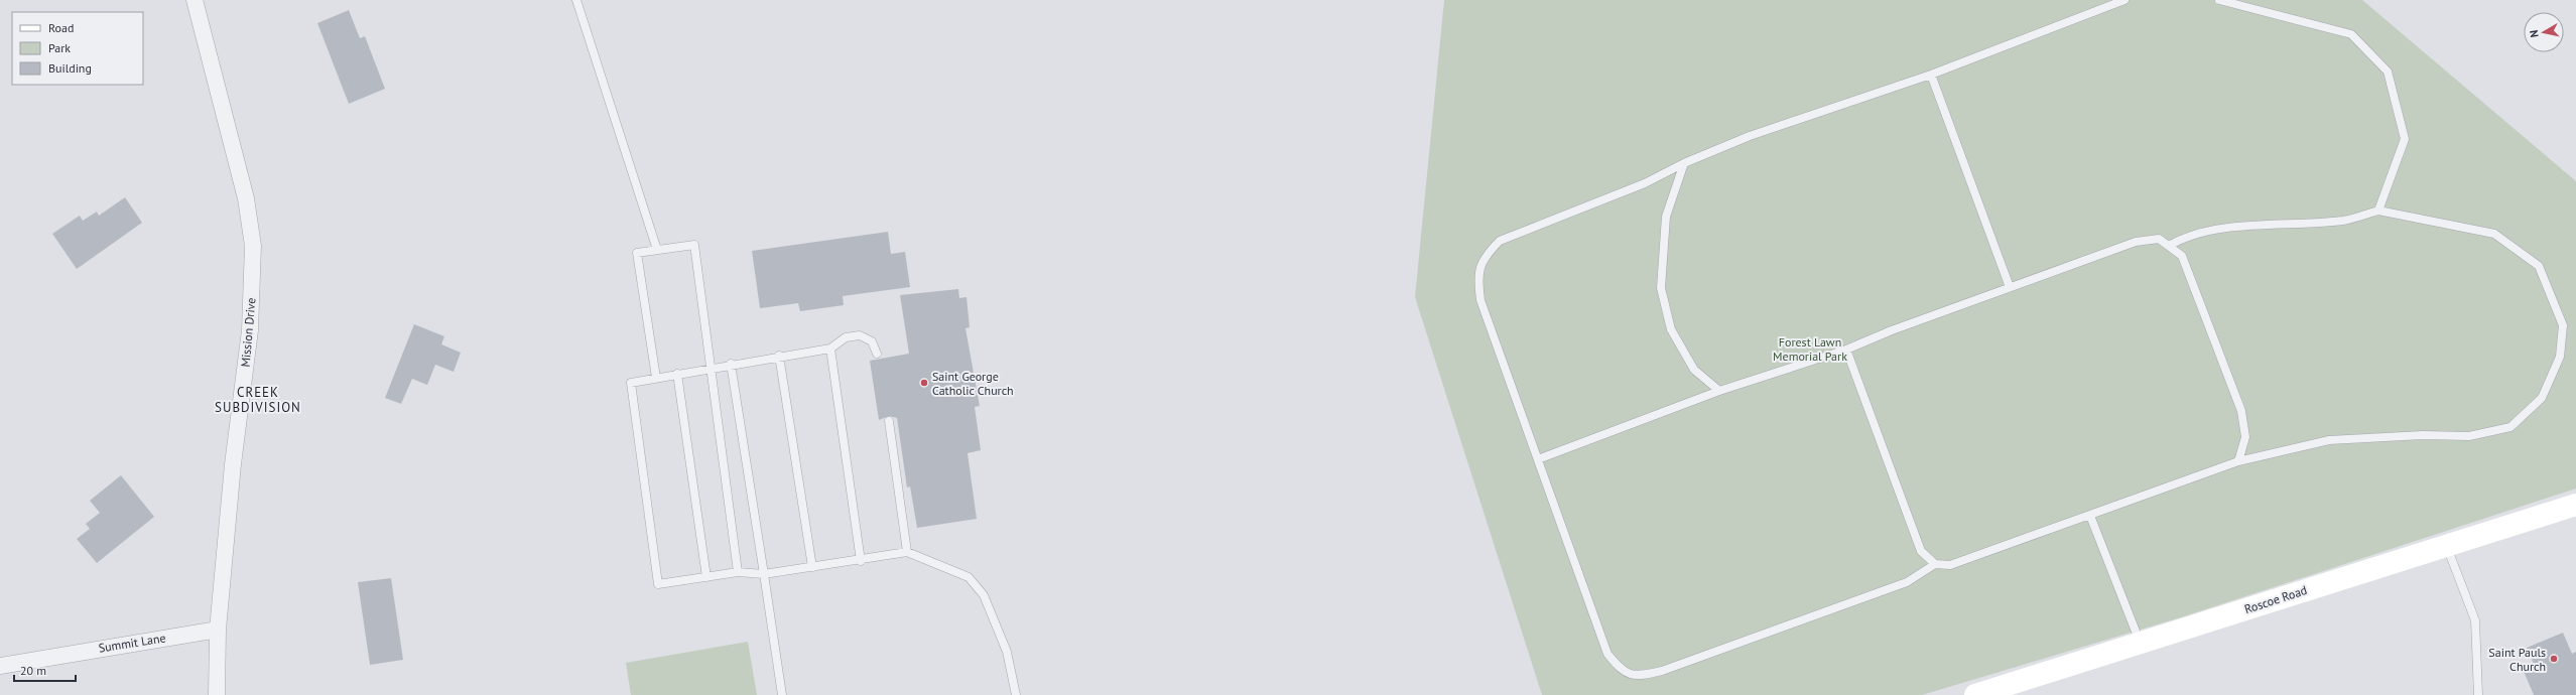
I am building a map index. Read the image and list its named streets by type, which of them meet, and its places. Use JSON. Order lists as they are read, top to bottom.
{
  "streets": {
    "main road": ["Roscoe Road"],
    "street": ["Mission Drive", "Summit Lane"]
  },
  "crossings": [
    ["Mission Drive", "Summit Lane"]
  ],
  "districts": ["CREEK SUBDIVISION"],
  "parks": ["Forest Lawn Memorial Park"],
  "places": ["Saint George Catholic Church", "Saint Pauls Church"],
  "legend": ["Road", "Park", "Building"],
  "scale_bar": "20 m",
  "north": "left"
}
